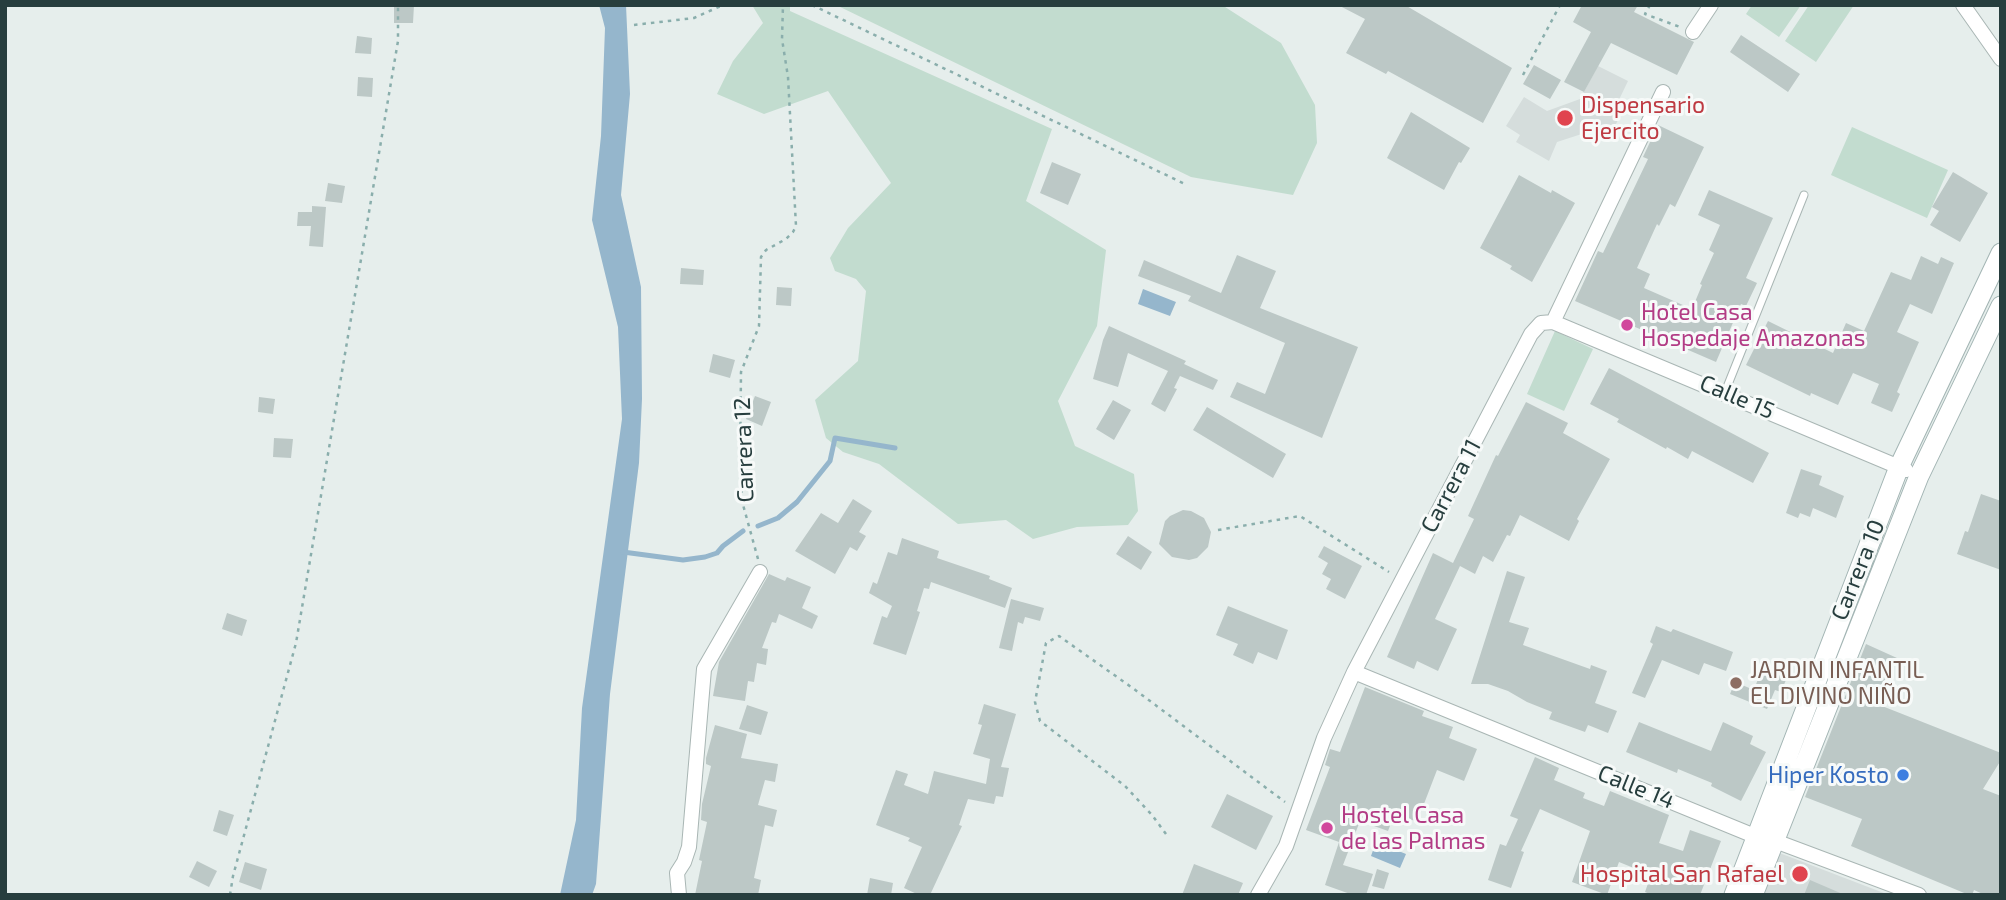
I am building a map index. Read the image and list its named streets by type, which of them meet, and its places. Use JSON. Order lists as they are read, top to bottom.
{
  "streets": {
    "main road": ["Carrera 10"],
    "street": ["Calle 15", "Carrera 11", "Calle 14"],
    "path": ["Carrera 12"]
  },
  "crossings": [
    ["Calle 15", "Carrera 11"],
    ["Calle 15", "Carrera 10"],
    ["Carrera 11", "Calle 14"],
    ["Carrera 10", "Calle 14"]
  ],
  "places": [
    "Dispensario Ejercito",
    "Hotel Casa Hospedaje Amazonas",
    "JARDIN INFANTIL EL DIVINO NIÑO",
    "Hiper Kosto",
    "Hostel Casa de las Palmas",
    "Hospital San Rafael"
  ]
}
